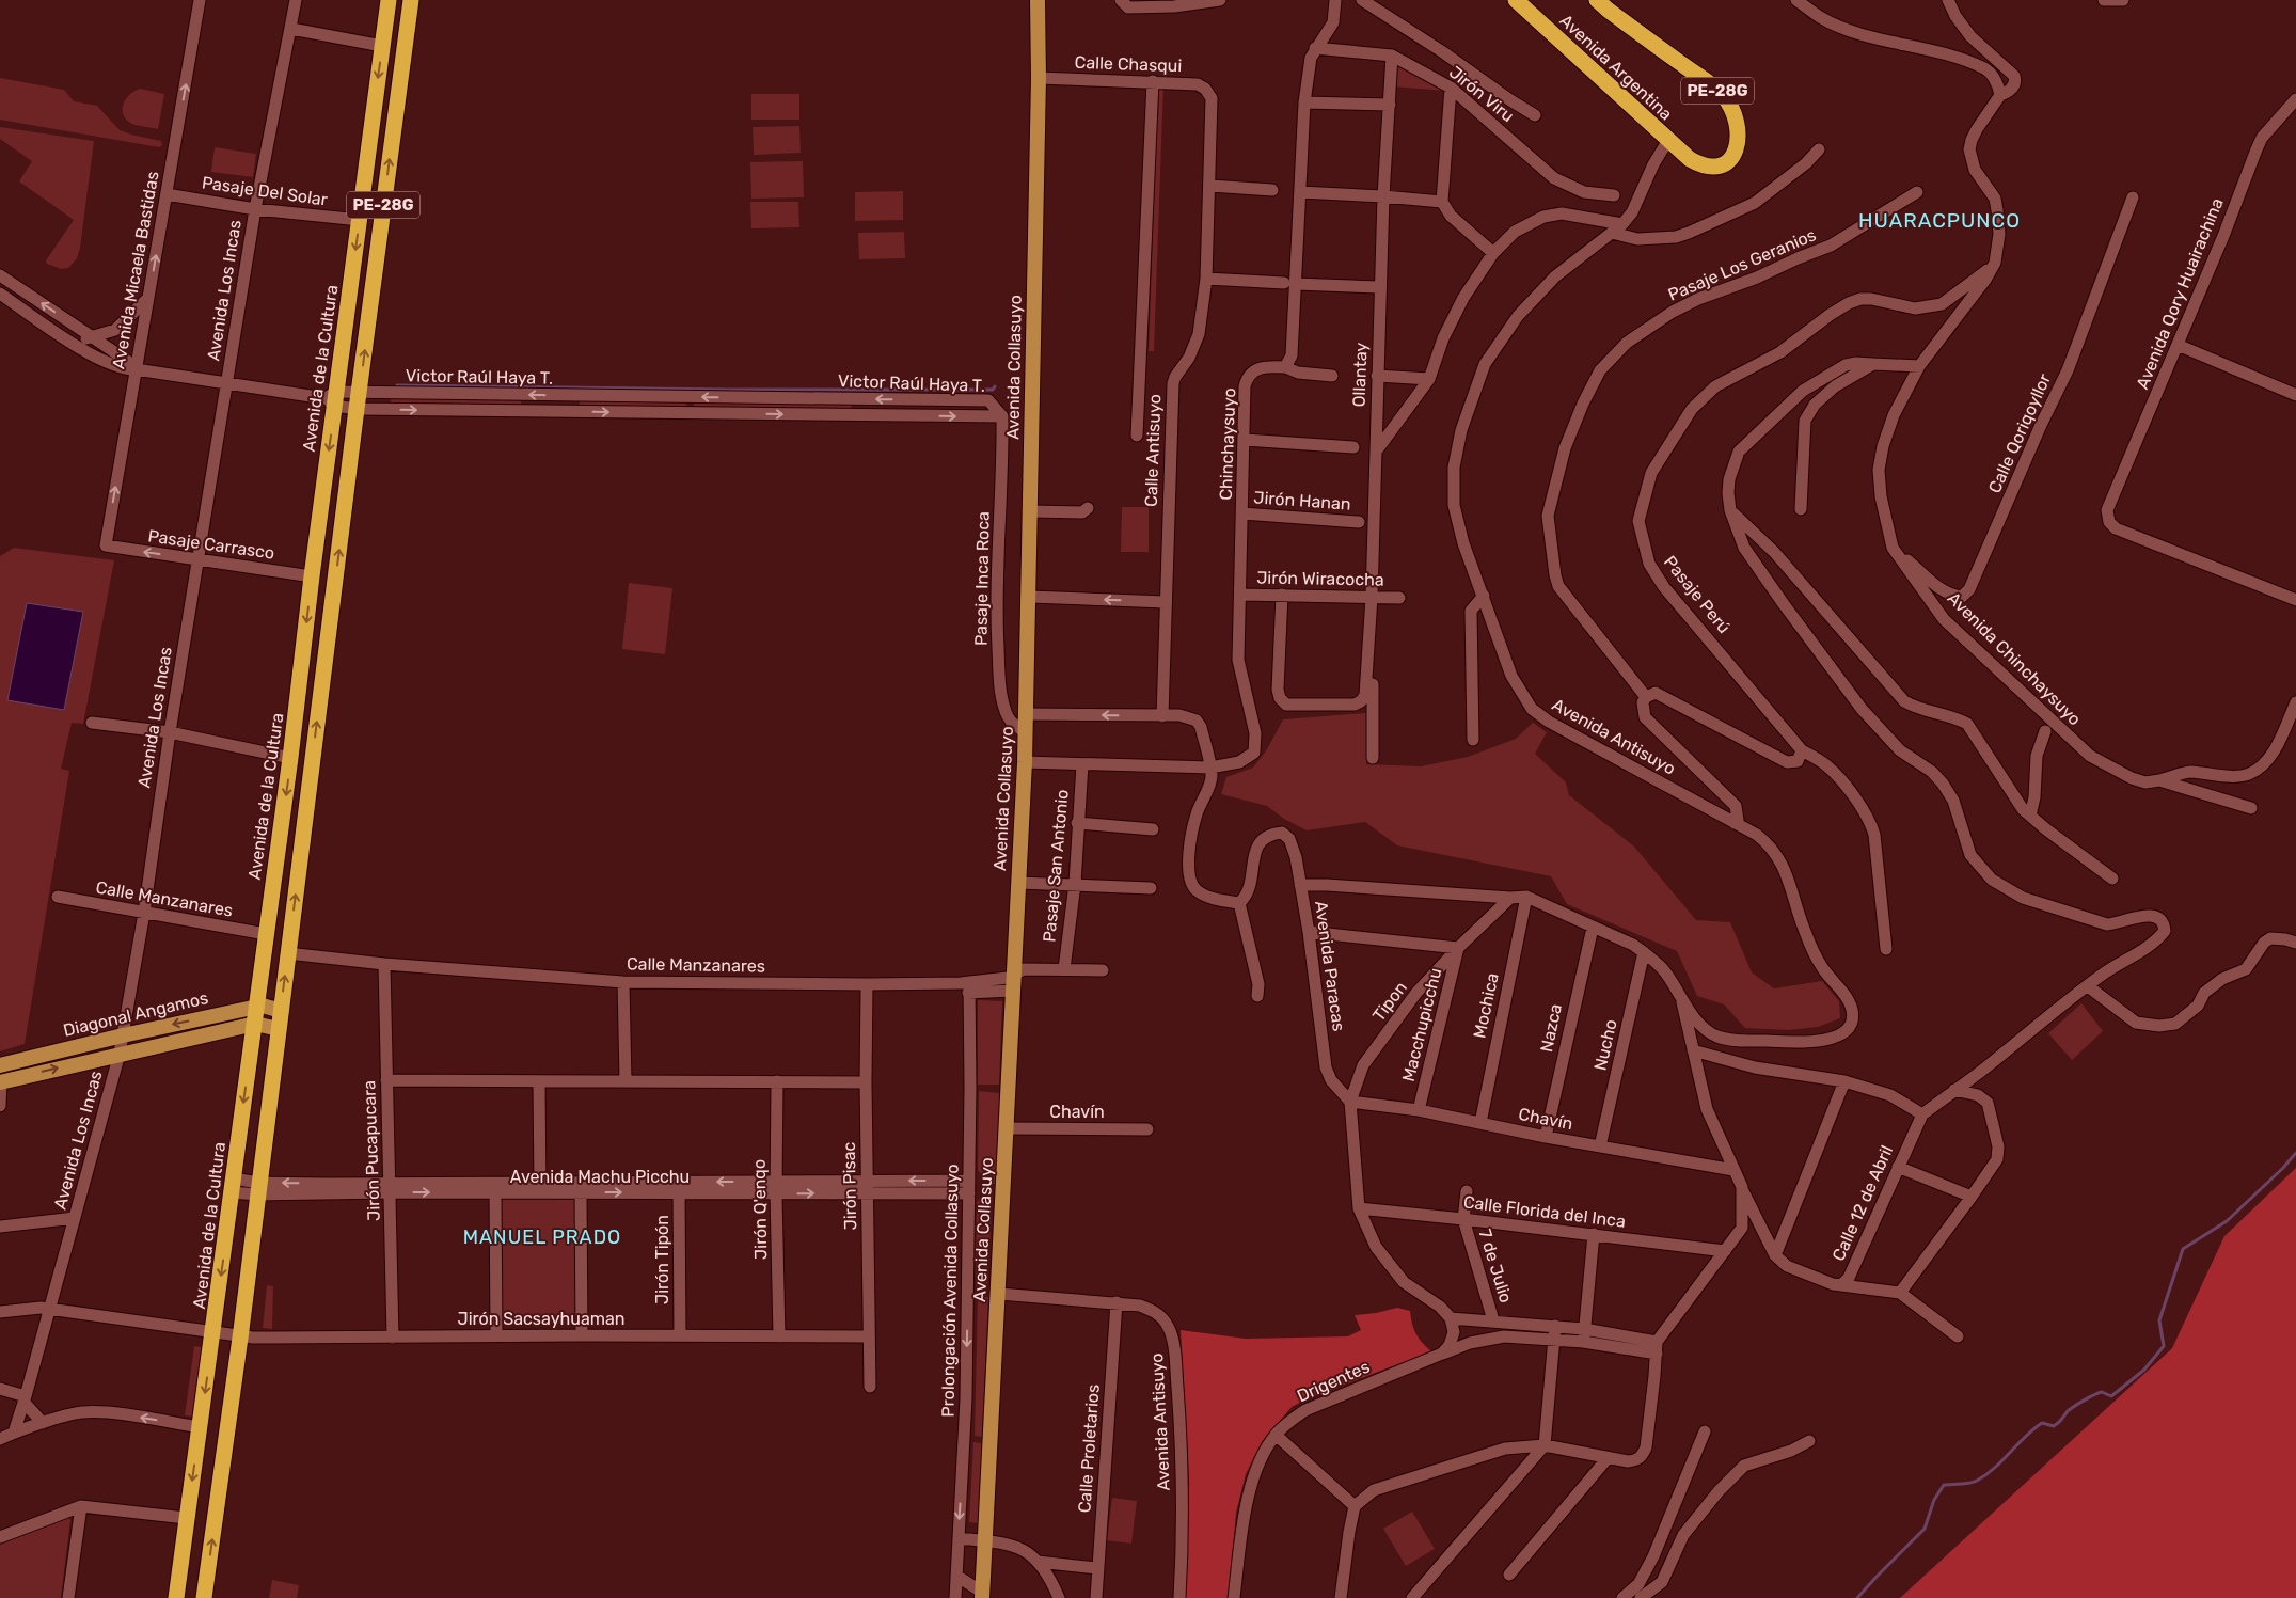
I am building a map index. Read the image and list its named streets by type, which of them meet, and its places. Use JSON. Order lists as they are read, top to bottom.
{
  "streets": {
    "highway": ["Avenida Argentina", "PE-28G", "Avenida de la Cultura"],
    "main road": ["Avenida Collasuyo", "Diagonal Angamos"],
    "street": [
      "Calle Chasqui",
      "Jirón Viru",
      "Pasaje Del Solar",
      "Pasaje Los Geranios",
      "Avenida Micaela Bastidas",
      "Avenida Los Incas",
      "Avenida Qory Huairachina",
      "Ollantay",
      "Victor Raúl Haya T.",
      "Calle Qoriqoyllor",
      "Chinchaysuyo",
      "Calle Antisuyo",
      "Jirón Hanan",
      "Pasaje Carrasco",
      "Pasaje Inca Roca",
      "Jirón Wiracocha",
      "Pasaje Perú",
      "Avenida Chinchaysuyo",
      "Avenida Antisuyo",
      "Pasaje San Antonio",
      "Calle Manzanares",
      "Avenida Paracas",
      "Tipon",
      "Mochica",
      "Macchupicchu",
      "Nazca",
      "Nucho",
      "Chavín",
      "Jirón Pucapucara",
      "Avenida Machu Picchu",
      "Jirón Pisac",
      "Calle 12 de Abril",
      "Jirón Q'enqo",
      "Calle Florida del Inca",
      "Jirón Tipón",
      "7 de Julio",
      "Prolongación Avenida Collasuyo",
      "Jirón Sacsayhuaman",
      "Drigentes",
      "Calle Proletarios"
    ]
  },
  "crossings": [
    ["Calle Chasqui", "Avenida Collasuyo"],
    ["Calle Chasqui", "Calle Antisuyo"],
    ["Avenida Argentina", "PE-28G"],
    ["Avenida Argentina", "Avenida Antisuyo"],
    ["PE-28G", "Victor Raúl Haya T."],
    ["PE-28G", "Avenida Antisuyo"],
    ["Jirón Viru", "Ollantay"],
    ["Pasaje Del Solar", "Avenida Micaela Bastidas"],
    ["Pasaje Del Solar", "Avenida Los Incas"],
    ["Pasaje Del Solar", "Avenida de la Cultura"],
    ["Avenida Micaela Bastidas", "Pasaje Carrasco"],
    ["Avenida Los Incas", "Pasaje Carrasco"],
    ["Avenida Los Incas", "Calle Manzanares"],
    ["Avenida Los Incas", "Diagonal Angamos"],
    ["Avenida Los Incas", "Jirón Sacsayhuaman"],
    ["Avenida Collasuyo", "Pasaje Inca Roca"],
    ["Avenida Collasuyo", "Avenida Antisuyo"],
    ["Avenida Collasuyo", "Calle Manzanares"],
    ["Avenida Collasuyo", "Chavín"],
    ["Avenida de la Cultura", "Victor Raúl Haya T."],
    ["Avenida de la Cultura", "Pasaje Carrasco"],
    ["Avenida de la Cultura", "Calle Manzanares"],
    ["Avenida de la Cultura", "Diagonal Angamos"],
    ["Avenida de la Cultura", "Avenida Machu Picchu"],
    ["Avenida de la Cultura", "Jirón Sacsayhuaman"],
    ["Ollantay", "Jirón Wiracocha"],
    ["Victor Raúl Haya T.", "Pasaje Inca Roca"],
    ["Calle Qoriqoyllor", "Avenida Chinchaysuyo"],
    ["Chinchaysuyo", "Jirón Hanan"],
    ["Chinchaysuyo", "Jirón Wiracocha"],
    ["Pasaje Perú", "Avenida Chinchaysuyo"],
    ["Avenida Antisuyo", "Calle Proletarios"],
    ["Pasaje San Antonio", "Calle Manzanares"],
    ["Calle Manzanares", "Jirón Pucapucara"],
    ["Calle Manzanares", "Jirón Pisac"],
    ["Calle Manzanares", "Prolongación Avenida Collasuyo"],
    ["Avenida Paracas", "Tipon"],
    ["Avenida Paracas", "Chavín"],
    ["Tipon", "Macchupicchu"],
    ["Tipon", "Chavín"],
    ["Tipon", "Calle Florida del Inca"],
    ["Mochica", "Chavín"],
    ["Macchupicchu", "Chavín"],
    ["Nazca", "Chavín"],
    ["Nucho", "Chavín"],
    ["Jirón Pucapucara", "Avenida Machu Picchu"],
    ["Jirón Pucapucara", "Jirón Sacsayhuaman"],
    ["Avenida Machu Picchu", "Jirón Pisac"],
    ["Avenida Machu Picchu", "Jirón Q'enqo"],
    ["Avenida Machu Picchu", "Jirón Tipón"],
    ["Avenida Machu Picchu", "Prolongación Avenida Collasuyo"],
    ["Jirón Pisac", "Jirón Sacsayhuaman"],
    ["Jirón Q'enqo", "Jirón Sacsayhuaman"],
    ["Calle Florida del Inca", "7 de Julio"],
    ["Jirón Tipón", "Jirón Sacsayhuaman"]
  ],
  "one_way": ["Avenida Micaela Bastidas", "Pasaje Carrasco", "Prolongación Avenida Collasuyo"],
  "districts": ["HUARACPUNCO", "MANUEL PRADO"]
}
